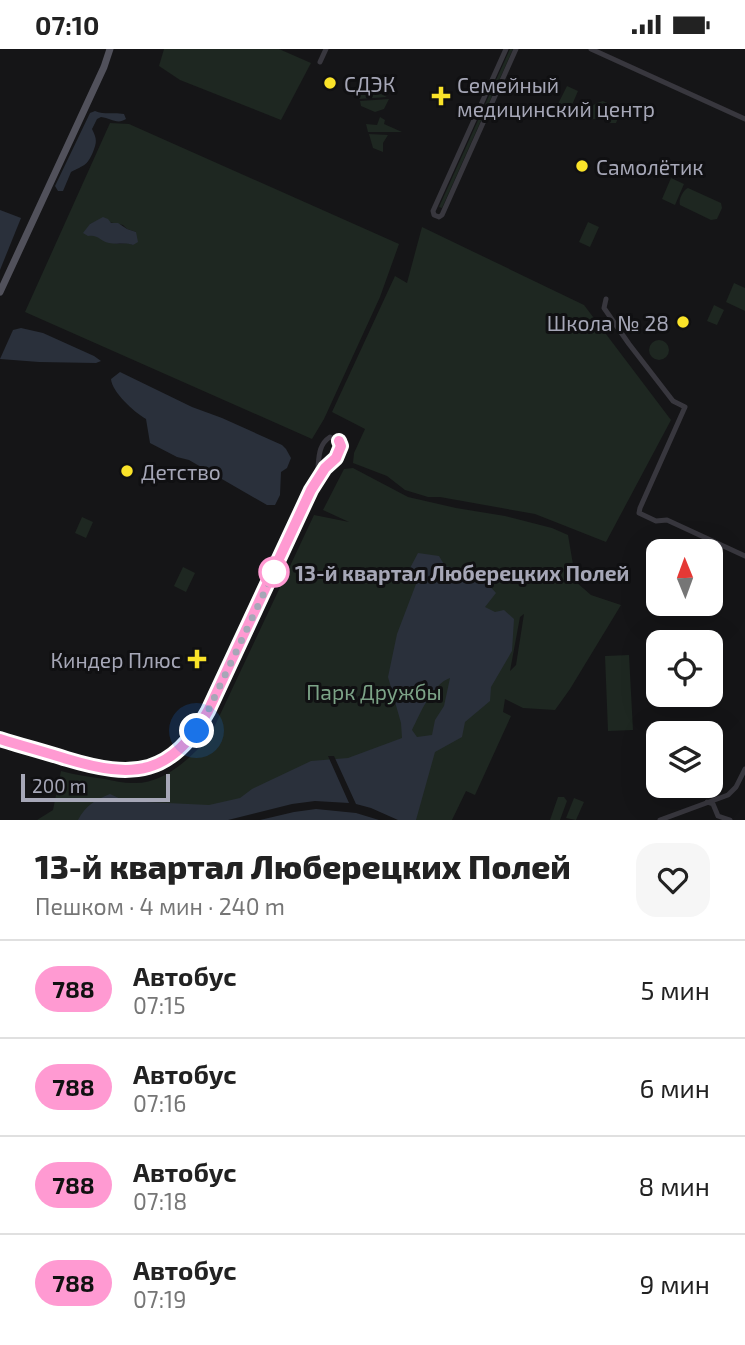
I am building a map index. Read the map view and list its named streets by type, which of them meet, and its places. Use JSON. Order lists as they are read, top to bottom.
{
  "parks": ["Парк Дружбы"],
  "places": {
    "other": [
      "СДЭК",
      "Самолётик",
      "Школа № 28",
      "Детство",
      "13-й квартал Люберецких Полей"
    ],
    "health": ["Семейный медицинский центр", "Киндер Плюс"]
  },
  "lines": ["bus line 788"],
  "scale_bar": "200 m",
  "north": "top",
  "page": {
    "status": "07:10",
    "scale": "200 m",
    "heading": ["13-й квартал Люберецких Полей", "Пешком · 4 мин · 240 m"],
    "list": [
      {
        "mark": "788",
        "name": "Автобус",
        "note": "07:15",
        "value": "5 мин"
      },
      {
        "mark": "788",
        "name": "Автобус",
        "note": "07:16",
        "value": "6 мин"
      },
      {
        "mark": "788",
        "name": "Автобус",
        "note": "07:18",
        "value": "8 мин"
      },
      {
        "mark": "788",
        "name": "Автобус",
        "note": "07:19",
        "value": "9 мин"
      }
    ]
  }
}
